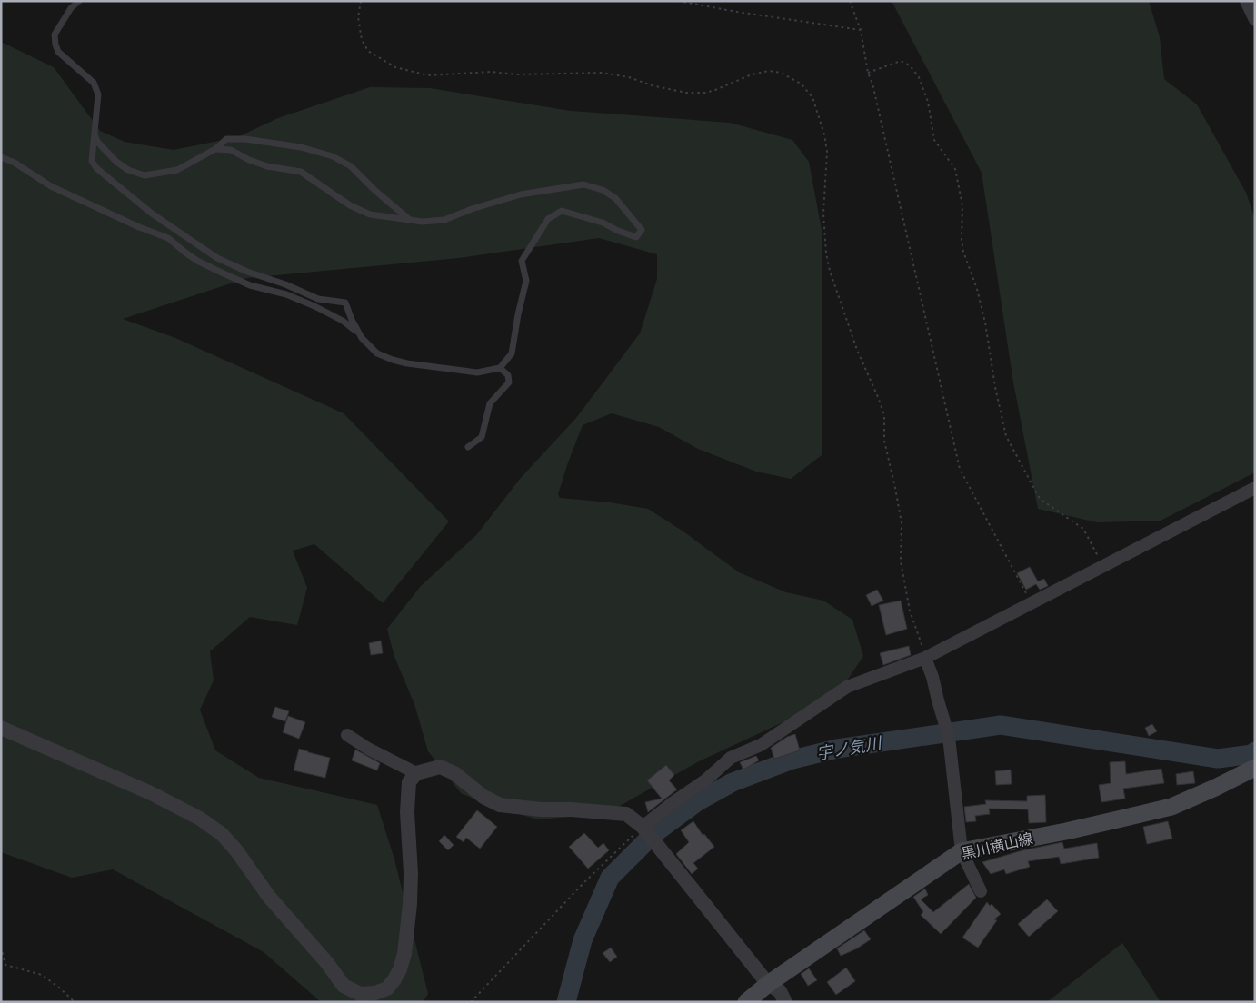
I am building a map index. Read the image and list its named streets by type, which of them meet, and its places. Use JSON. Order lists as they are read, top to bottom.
{
  "streets": {
    "main road": ["黒川横山線"]
  },
  "water": ["宇ノ気川"]
}
